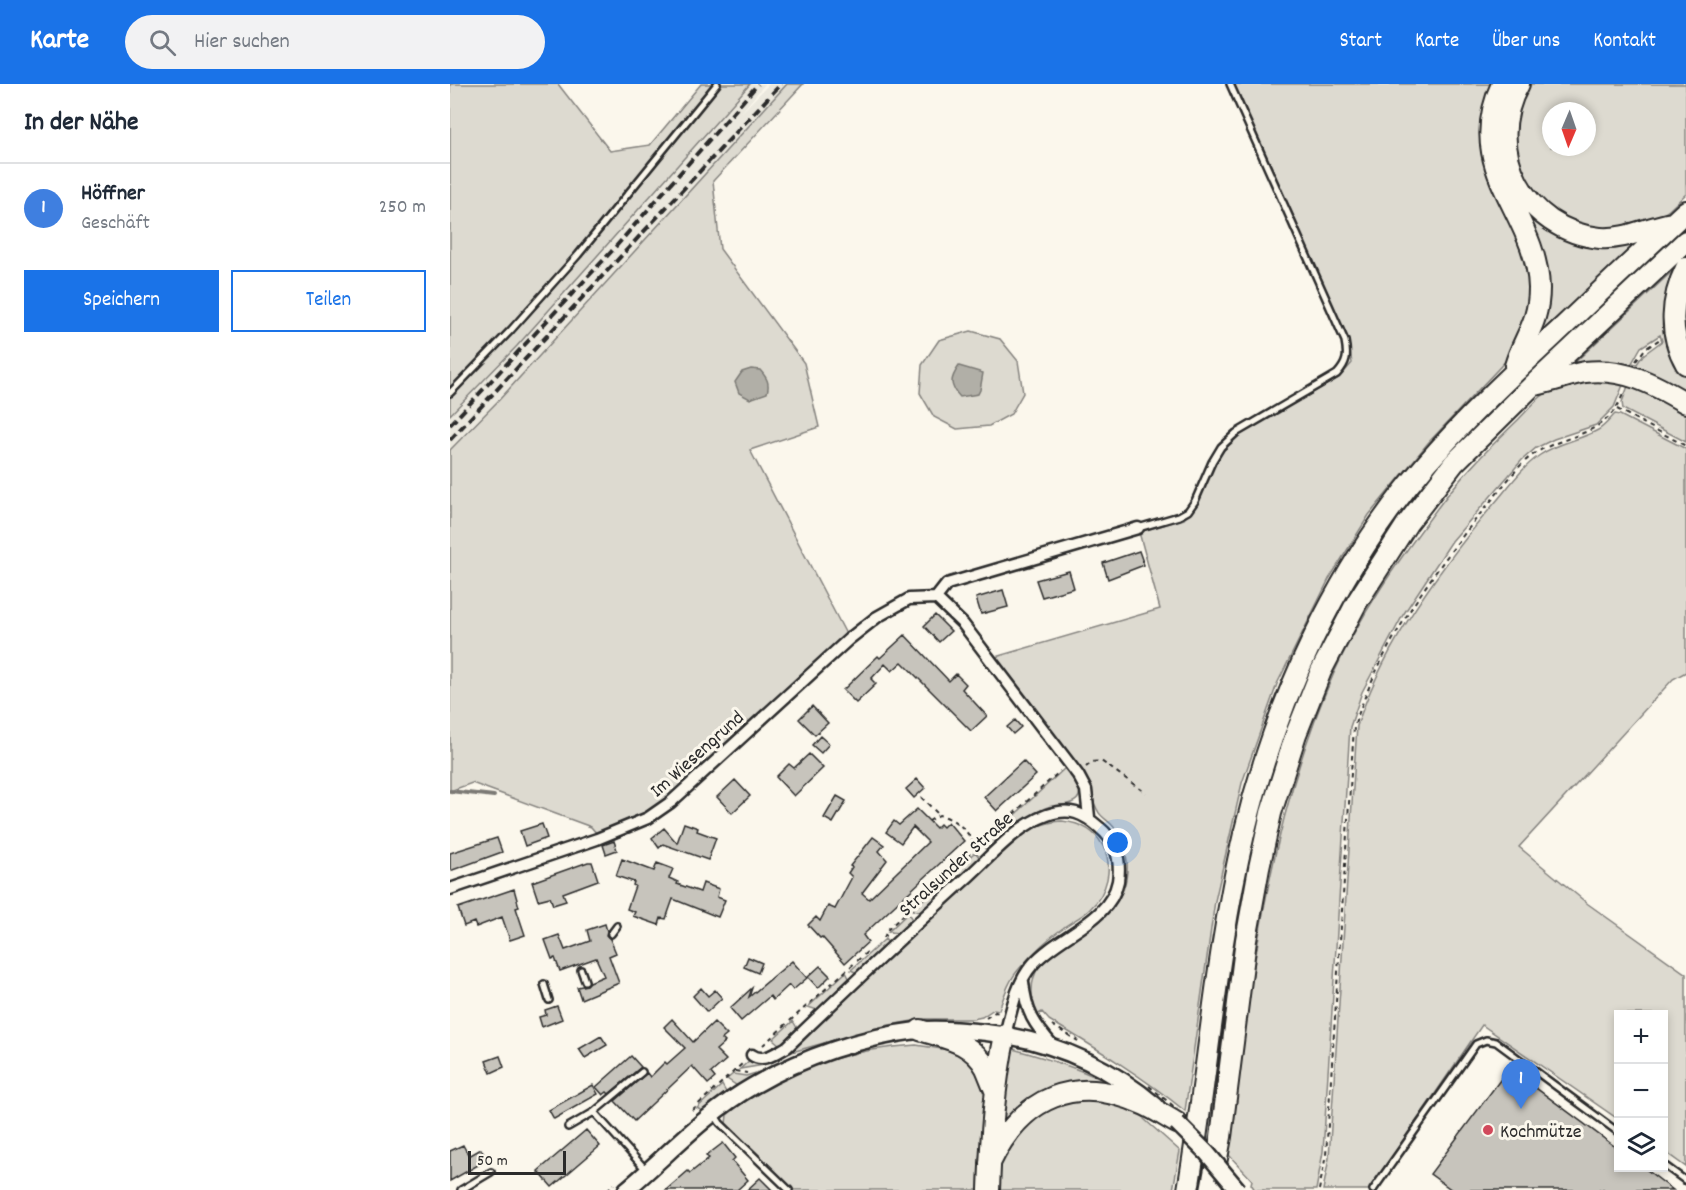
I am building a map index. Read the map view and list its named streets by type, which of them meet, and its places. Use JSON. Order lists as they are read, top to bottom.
{
  "streets": {
    "street": ["Im Wiesengrund", "Stralsunder Straße"]
  },
  "places": ["Kochmütze"],
  "scale_bar": "50 m",
  "north": "bottom",
  "page": {
    "header": "Karte",
    "search": "Hier suchen",
    "nav": [
      "Start",
      "Karte",
      "Über uns",
      "Kontakt"
    ],
    "heading": "In der Nähe",
    "list": [
      {
        "mark": "1",
        "name": "Höffner",
        "note": "Geschäft",
        "value": "250 m"
      }
    ],
    "buttons": ["Speichern", "Teilen"],
    "map_buttons": ["+", "−"],
    "pins": "1",
    "scale": "50 m"
  }
}
